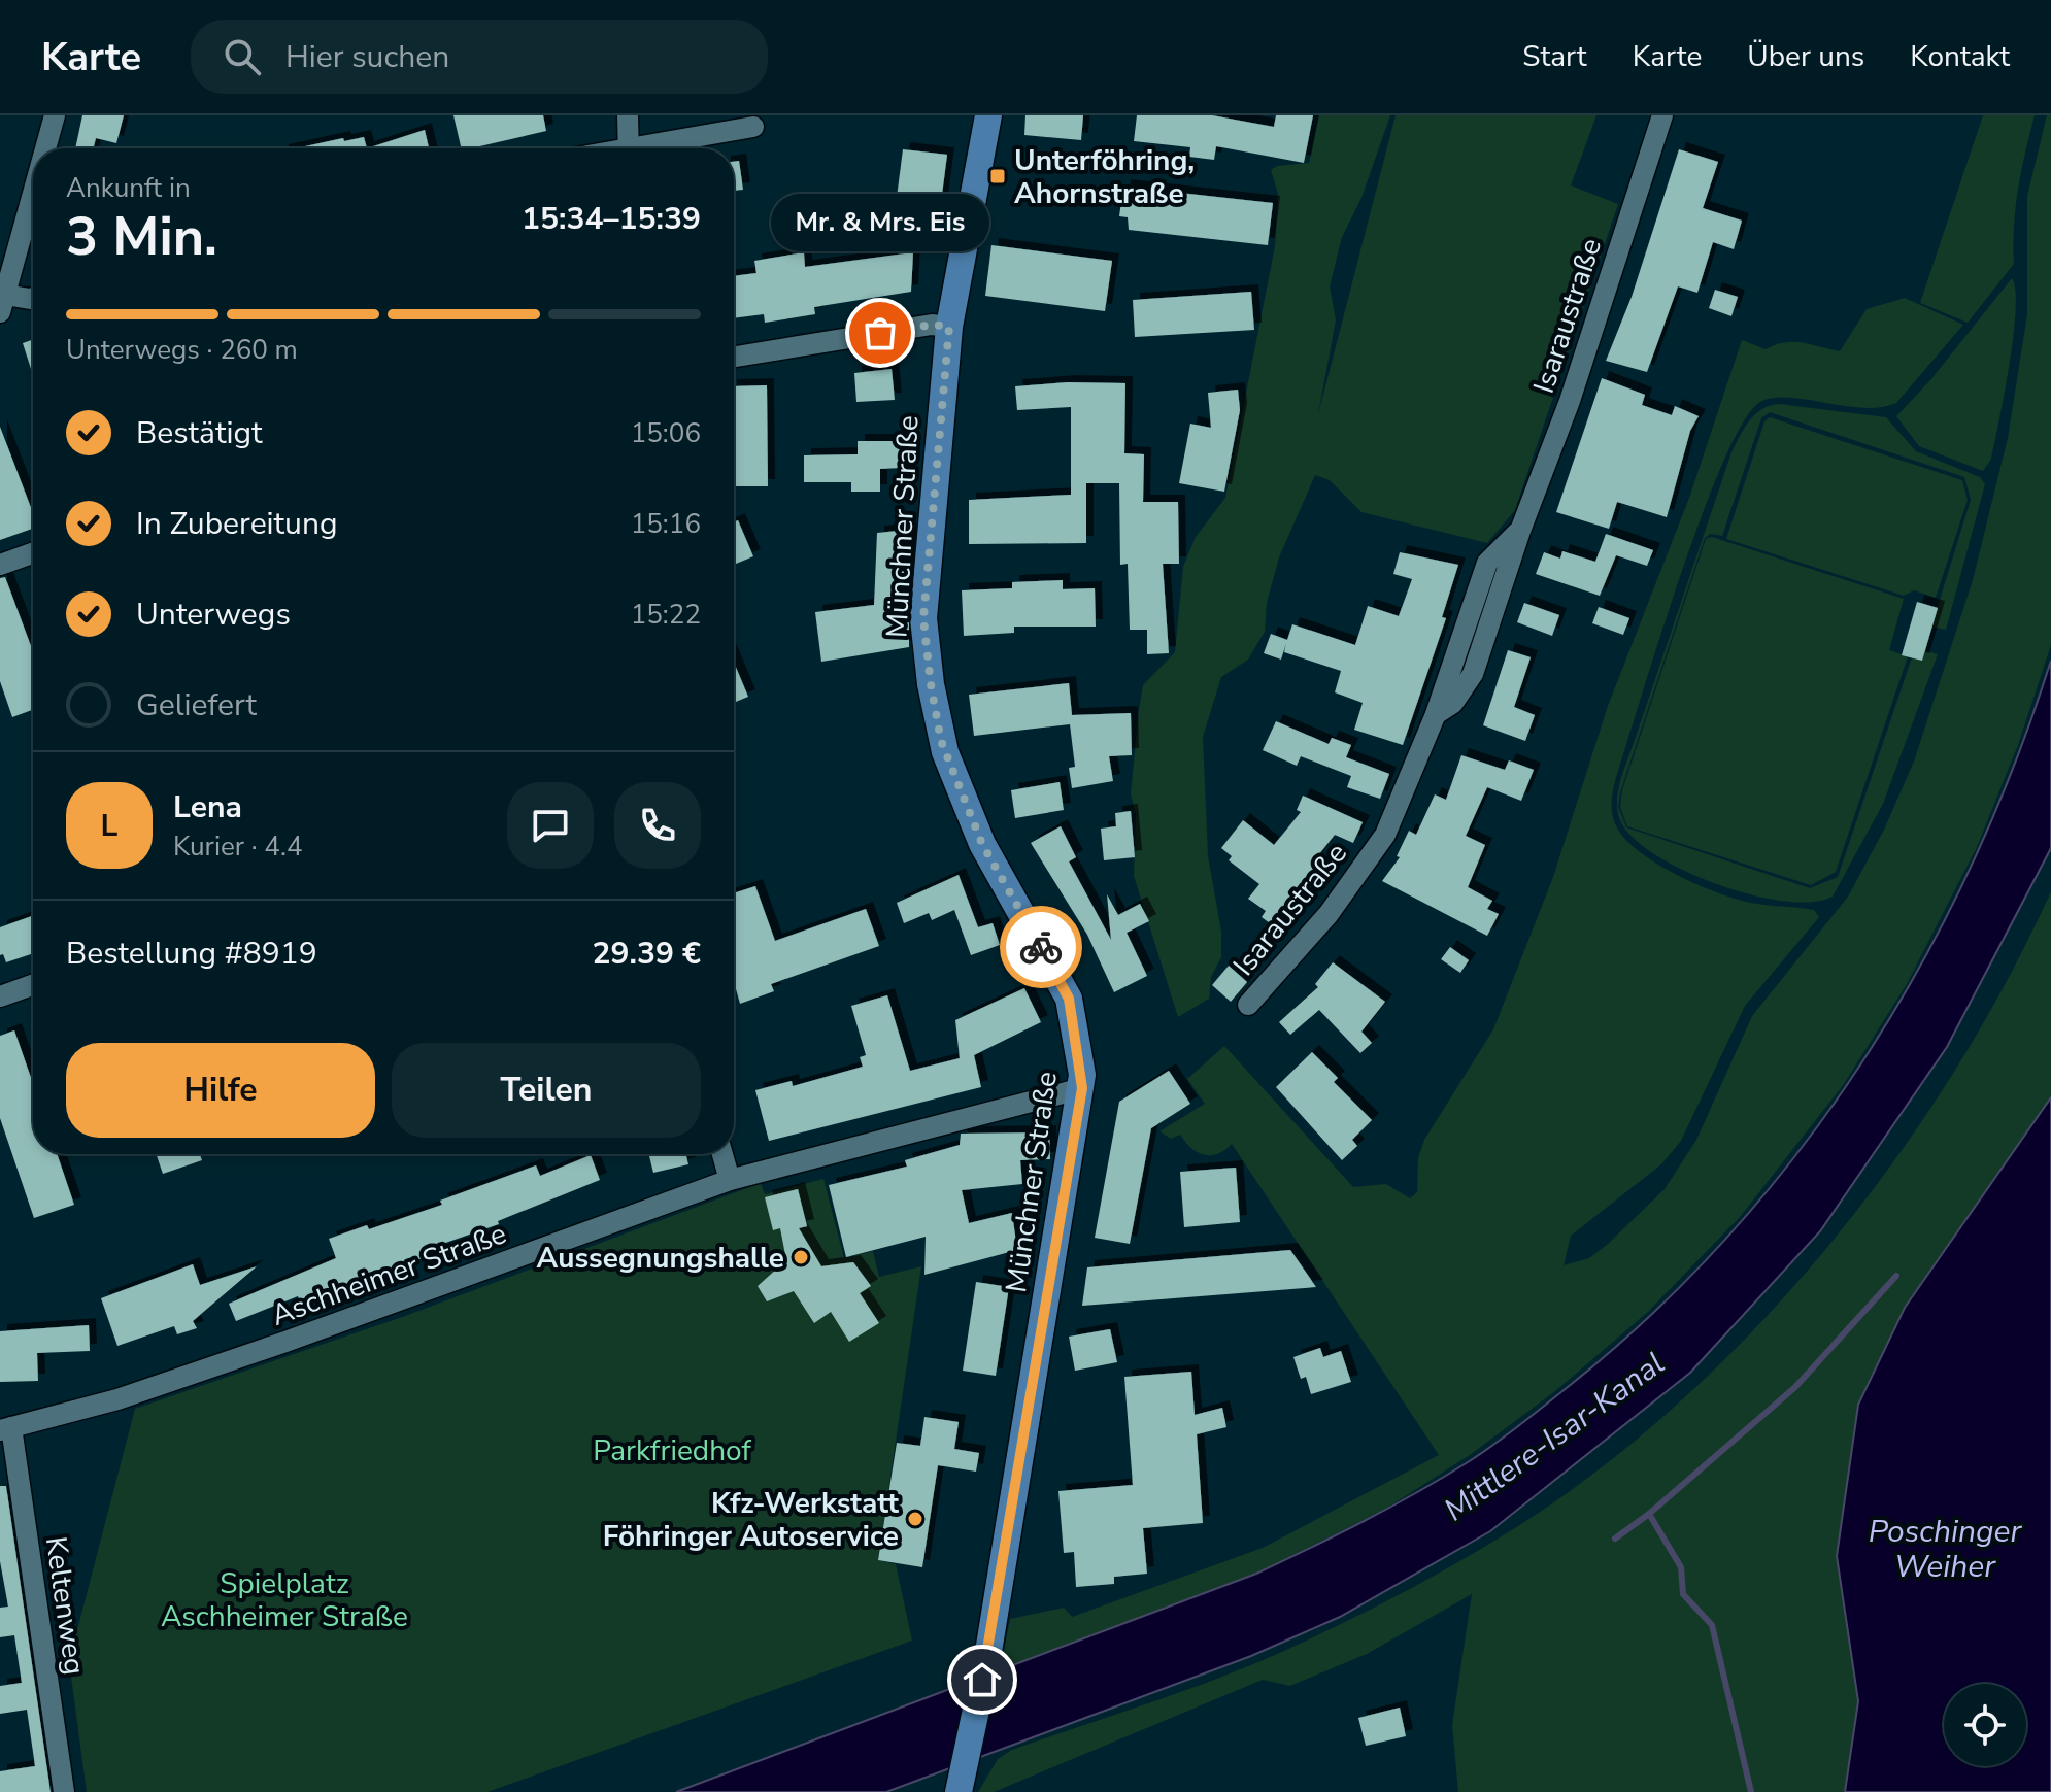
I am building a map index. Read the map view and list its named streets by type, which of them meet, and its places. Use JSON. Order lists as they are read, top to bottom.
{
  "streets": {
    "main road": ["Münchner Straße"],
    "street": ["Isaraustraße", "Aschheimer Straße", "Keltenweg"]
  },
  "crossings": [
    ["Münchner Straße", "Aschheimer Straße"],
    ["Aschheimer Straße", "Keltenweg"]
  ],
  "water": ["Mittlere-Isar-Kanal", "Poschinger Weiher"],
  "parks": ["Parkfriedhof", "Spielplatz Aschheimer Straße"],
  "places": {
    "transit": ["Unterföhring, Ahornstraße"],
    "other": ["Mr. & Mrs. Eis", "Aussegnungshalle", "Kfz-Werkstatt Föhringer Autoservice"]
  },
  "page": {
    "header": "Karte",
    "search": "Hier suchen",
    "nav": [
      "Start",
      "Karte",
      "Über uns",
      "Kontakt"
    ],
    "heading": ["3 Min.", "Ankunft in", "15:34–15:39"],
    "panel": [
      "Lena",
      "Kurier · 4.4",
      "Bestellung #8919",
      "29.39 €"
    ],
    "bubble": "Mr. & Mrs. Eis",
    "bar": "Unterwegs · 260 m",
    "list": [
      ["Bestätigt", "15:06"],
      ["In Zubereitung", "15:16"],
      ["Unterwegs", "15:22"],
      "Geliefert"
    ],
    "round": "L",
    "buttons": ["Hilfe", "Teilen"]
  }
}
